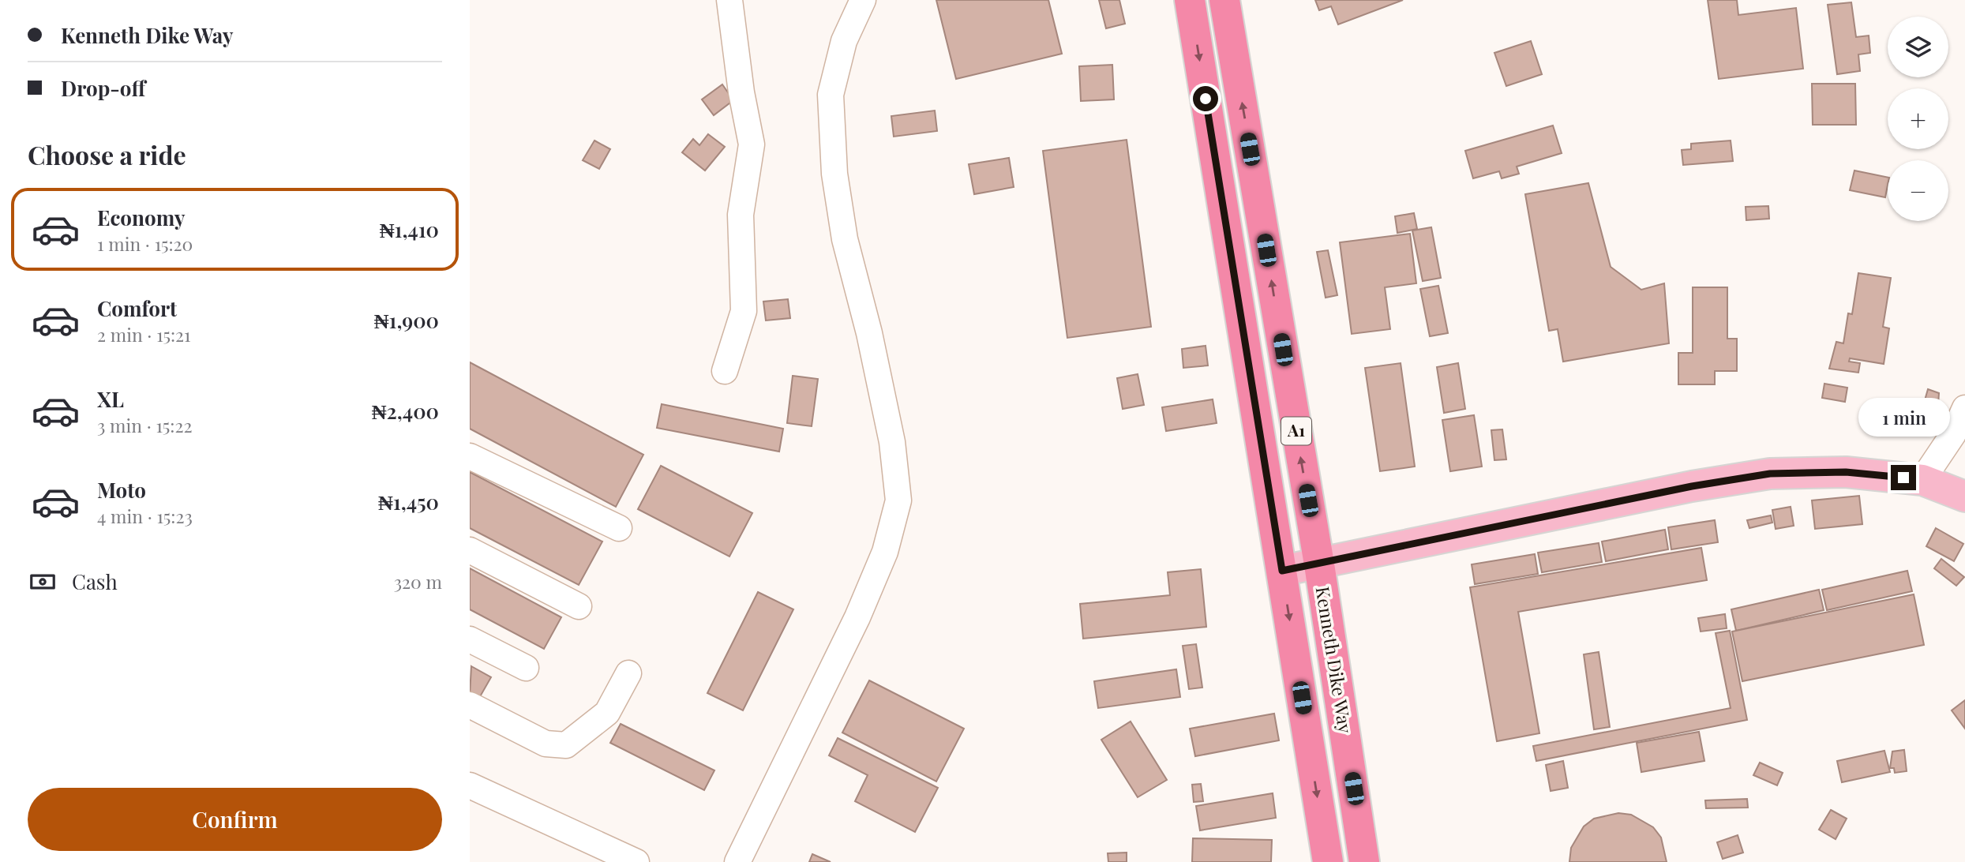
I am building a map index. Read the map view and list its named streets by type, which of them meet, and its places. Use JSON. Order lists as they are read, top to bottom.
{
  "streets": {
    "highway": ["A1", "Kenneth Dike Way"]
  },
  "page": {
    "banner": ["Kenneth Dike Way", "Drop-off"],
    "map_buttons": ["+", "−"],
    "heading": "Choose a ride",
    "list": [
      {
        "name": "Economy",
        "note": "1 min · 15:20",
        "value": "₦1,410"
      },
      {
        "name": "Comfort",
        "note": "2 min · 15:21",
        "value": "₦1,900"
      },
      {
        "name": "XL",
        "note": "3 min · 15:22",
        "value": "₦2,400"
      },
      {
        "name": "Moto",
        "note": "4 min · 15:23",
        "value": "₦1,450"
      }
    ],
    "bubble": "1 min",
    "pay": ["Cash", "320 m"],
    "buttons": "Confirm"
  }
}
